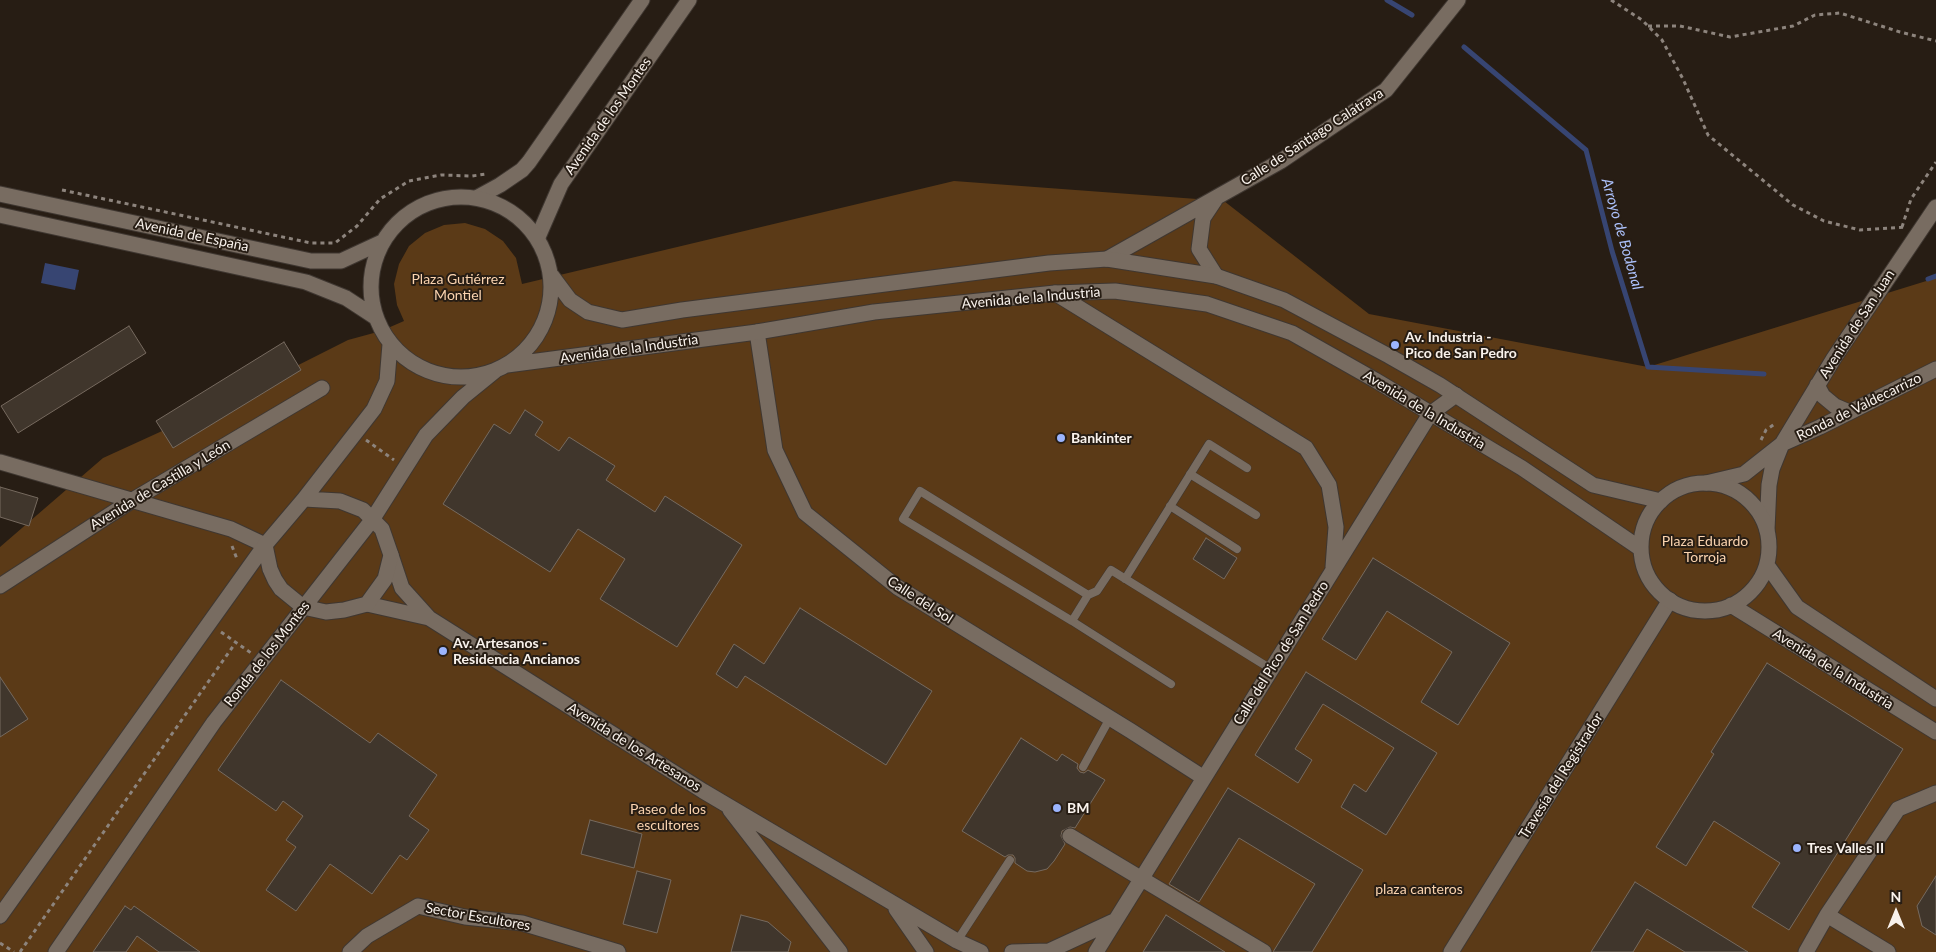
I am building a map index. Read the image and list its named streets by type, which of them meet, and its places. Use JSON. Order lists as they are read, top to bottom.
{
  "streets": {
    "street": [
      "Avenida de los Montes",
      "Calle de Santiago Calatrava",
      "Avenida de España",
      "Avenida de la Industria",
      "Avenida de San Juan",
      "Ronda de Valdecarrizo",
      "Avenida de Castilla y León",
      "Calle del Sol",
      "Calle del Pico de San Pedro",
      "Ronda de los Montes",
      "Avenida de los Artesanos",
      "Travesía del Registrador",
      "Sector Escultores"
    ]
  },
  "crossings": [
    ["Calle de Santiago Calatrava", "Avenida de la Industria"],
    ["Avenida de la Industria", "Ronda de Valdecarrizo"],
    ["Avenida de la Industria", "Calle del Sol"],
    ["Avenida de la Industria", "Calle del Pico de San Pedro"],
    ["Avenida de la Industria", "Ronda de los Montes"],
    ["Avenida de la Industria", "Travesía del Registrador"],
    ["Avenida de San Juan", "Ronda de Valdecarrizo"],
    ["Ronda de Valdecarrizo", "Travesía del Registrador"],
    ["Calle del Sol", "Calle del Pico de San Pedro"],
    ["Ronda de los Montes", "Avenida de los Artesanos"]
  ],
  "water": ["Arroyo de Bodonal"],
  "parks": [
    "Plaza Gutiérrez Montiel",
    "Plaza Eduardo Torroja",
    "Paseo de los escultores",
    "plaza canteros"
  ],
  "places": [
    "Av. Industria - Pico de San Pedro",
    "Bankinter",
    "Av. Artesanos - Residencia Ancianos",
    "BM",
    "Tres Valles II"
  ],
  "north": "top"
}
